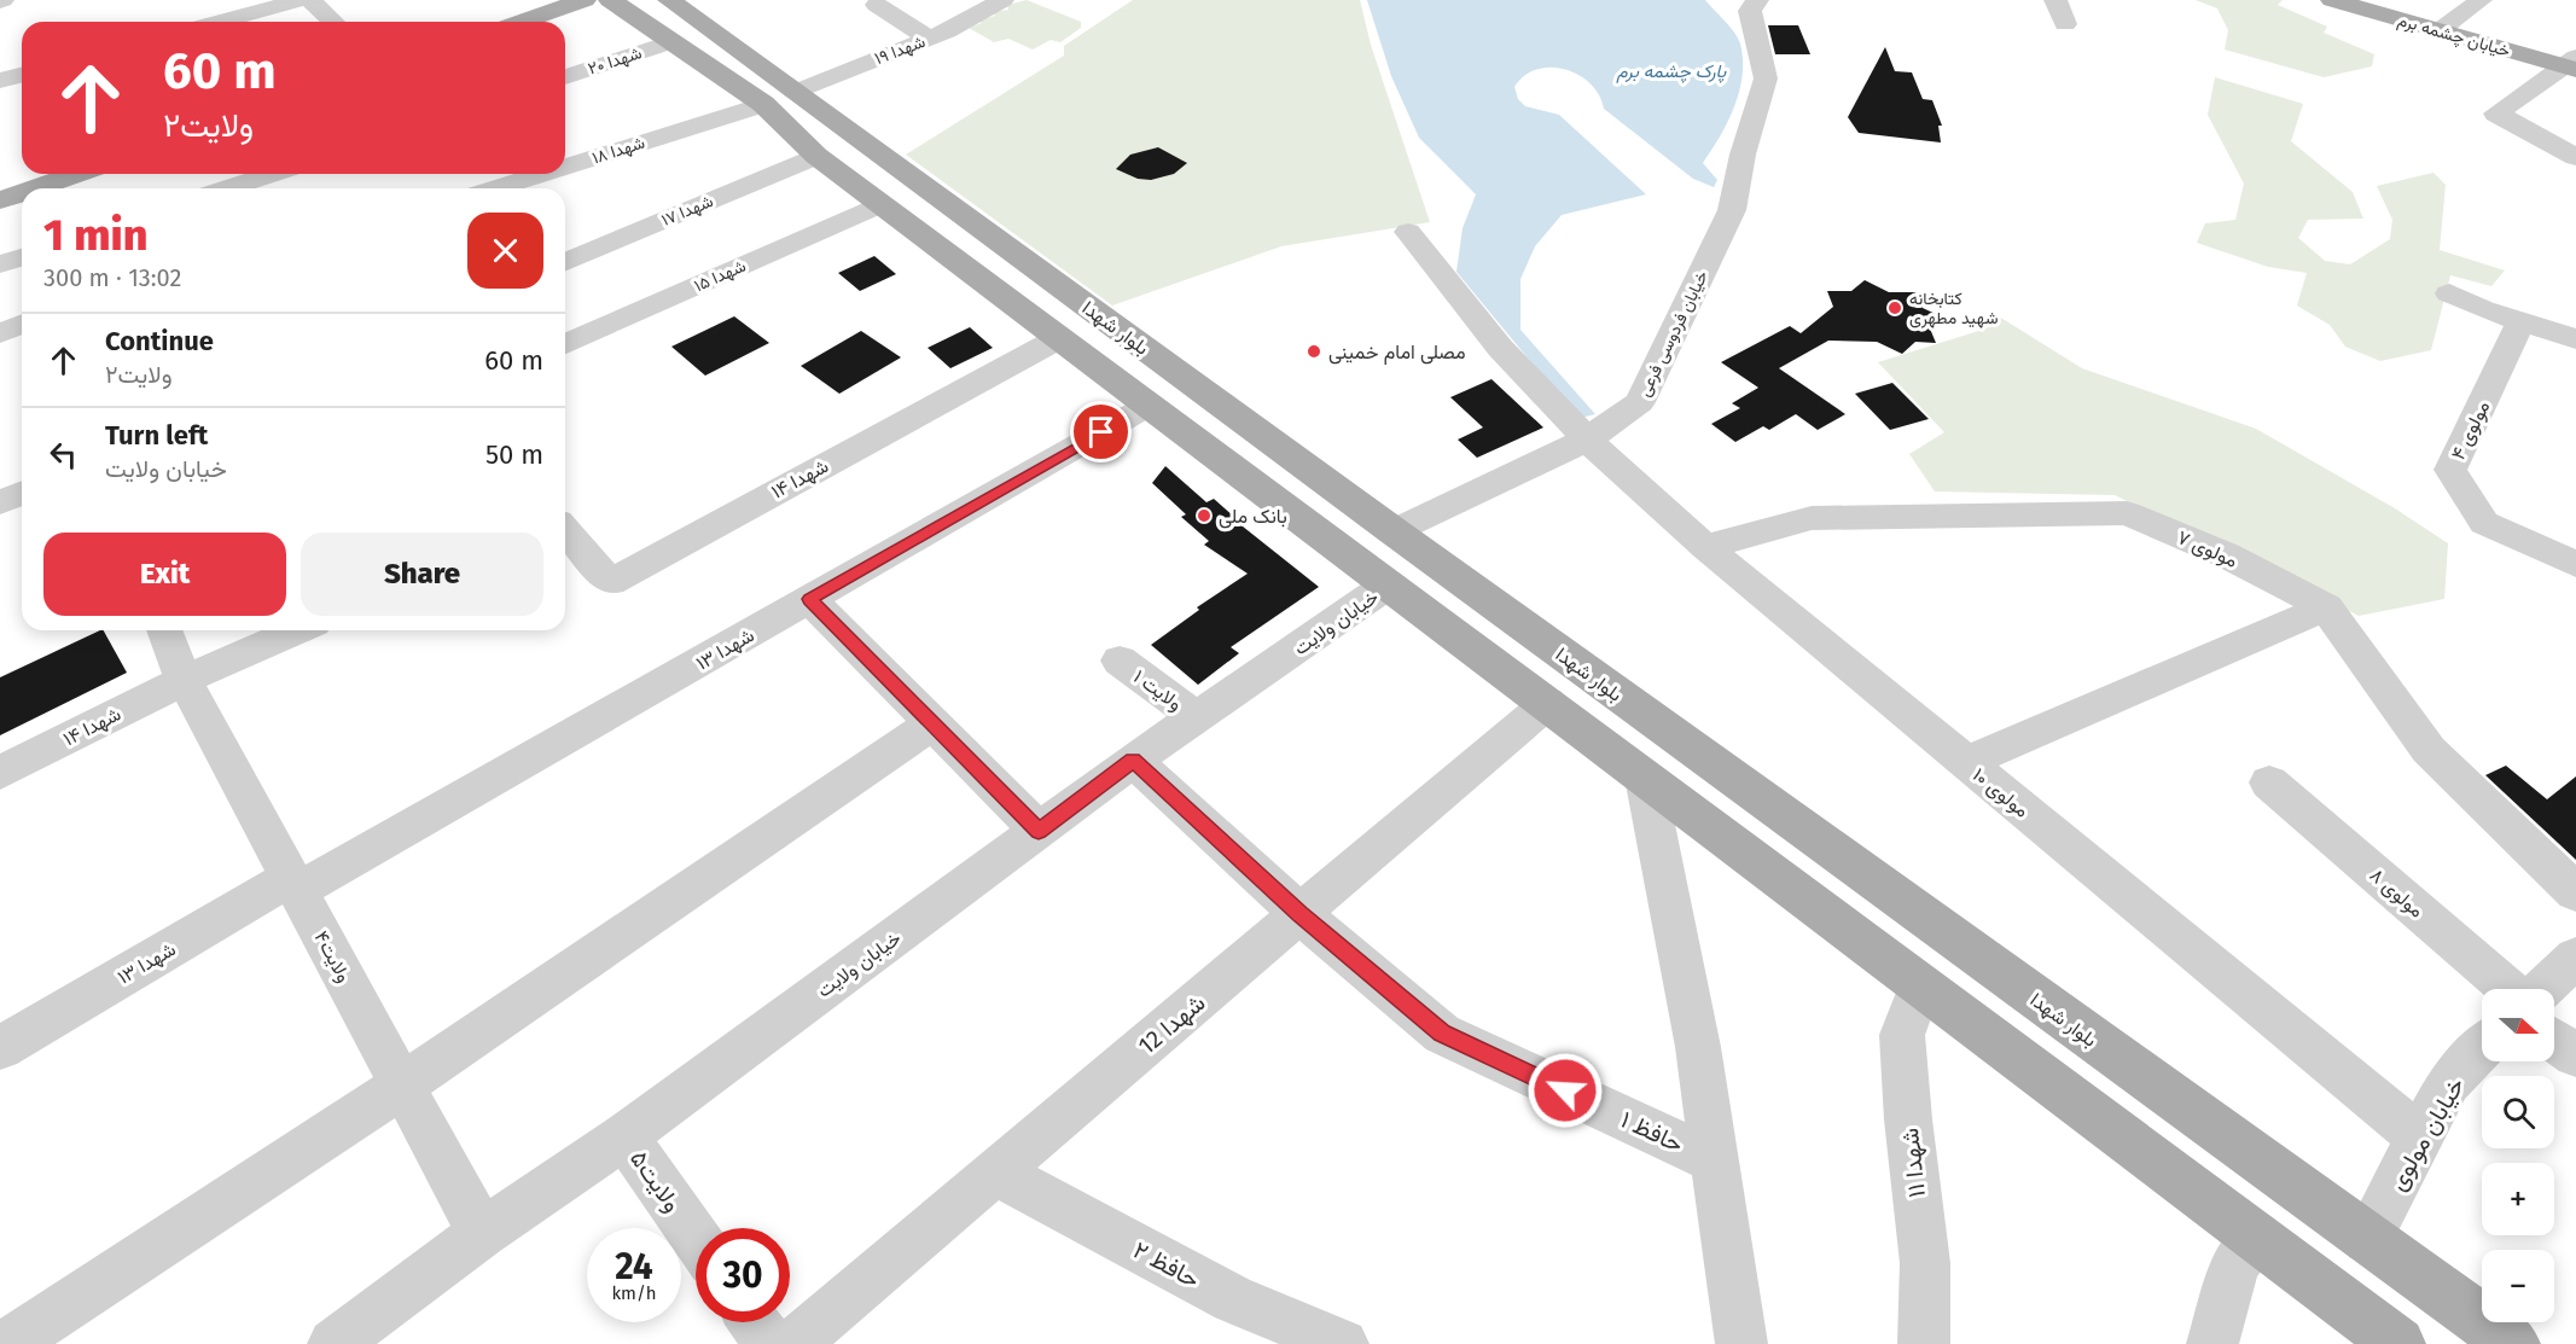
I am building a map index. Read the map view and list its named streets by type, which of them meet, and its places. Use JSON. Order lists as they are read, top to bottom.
{
  "streets": {
    "main road": ["خیابان چشمه برم", "بلوار شهدا"],
    "street": [
      "شهدا ۱۹",
      "شهدا ۲۰",
      "شهدا ۱۸",
      "شهدا ۱۷",
      "شهدا ۱۵",
      "خیابان فردوسی فرعی",
      "مولوی ۴",
      "شهدا ۱۴",
      "مولوی ۷",
      "خیابان ولایت",
      "شهدا ۱۳",
      "ولایت ۱",
      "مولوی ۱۰",
      "مولوی ۸",
      "ولایت۴",
      "شهدا 12",
      "حافظ ۱",
      "خیابان مولوی",
      "شهدا ۱۱",
      "ولایت۵",
      "حافظ ۲"
    ]
  },
  "crossings": [
    ["شهدا ۱۹", "شهدا ۱۸"],
    ["شهدا ۱۹", "بلوار شهدا"],
    ["شهدا ۲۰", "بلوار شهدا"],
    ["شهدا ۱۸", "بلوار شهدا"],
    ["شهدا ۱۷", "بلوار شهدا"],
    ["شهدا ۱۵", "بلوار شهدا"],
    ["بلوار شهدا", "خیابان فردوسی فرعی"],
    ["بلوار شهدا", "شهدا ۱۴"],
    ["بلوار شهدا", "خیابان ولایت"],
    ["بلوار شهدا", "شهدا ۱۳"],
    ["بلوار شهدا", "شهدا 12"],
    ["بلوار شهدا", "خیابان مولوی"],
    ["بلوار شهدا", "شهدا ۱۱"],
    ["خیابان فردوسی فرعی", "مولوی ۱۰"],
    ["شهدا ۱۴", "ولایت۴"],
    ["مولوی ۷", "مولوی ۱۰"],
    ["خیابان ولایت", "ولایت ۱"],
    ["خیابان ولایت", "ولایت۴"],
    ["خیابان ولایت", "حافظ ۱"],
    ["خیابان ولایت", "ولایت۵"],
    ["شهدا ۱۳", "ولایت۴"],
    ["مولوی ۱۰", "خیابان مولوی"],
    ["شهدا 12", "حافظ ۱"],
    ["شهدا 12", "حافظ ۲"]
  ],
  "water": ["پارک چشمه برم"],
  "places": ["کتابخانه شهید مطهری", "مصلی امام خمینی", "بانک ملی"],
  "north": "right",
  "page": {
    "turn": ["60 m", "ولایت۲"],
    "heading": ["1 min", "300 m · 13:02"],
    "list": [
      {
        "name": "Continue",
        "note": "ولایت۲",
        "value": "60 m"
      },
      {
        "name": "Turn left",
        "note": "خیابان ولایت",
        "value": "50 m"
      }
    ],
    "buttons": ["Exit", "Share"],
    "map_buttons": ["+", "−"],
    "speed": "24 km/h",
    "limit": "30"
  }
}
